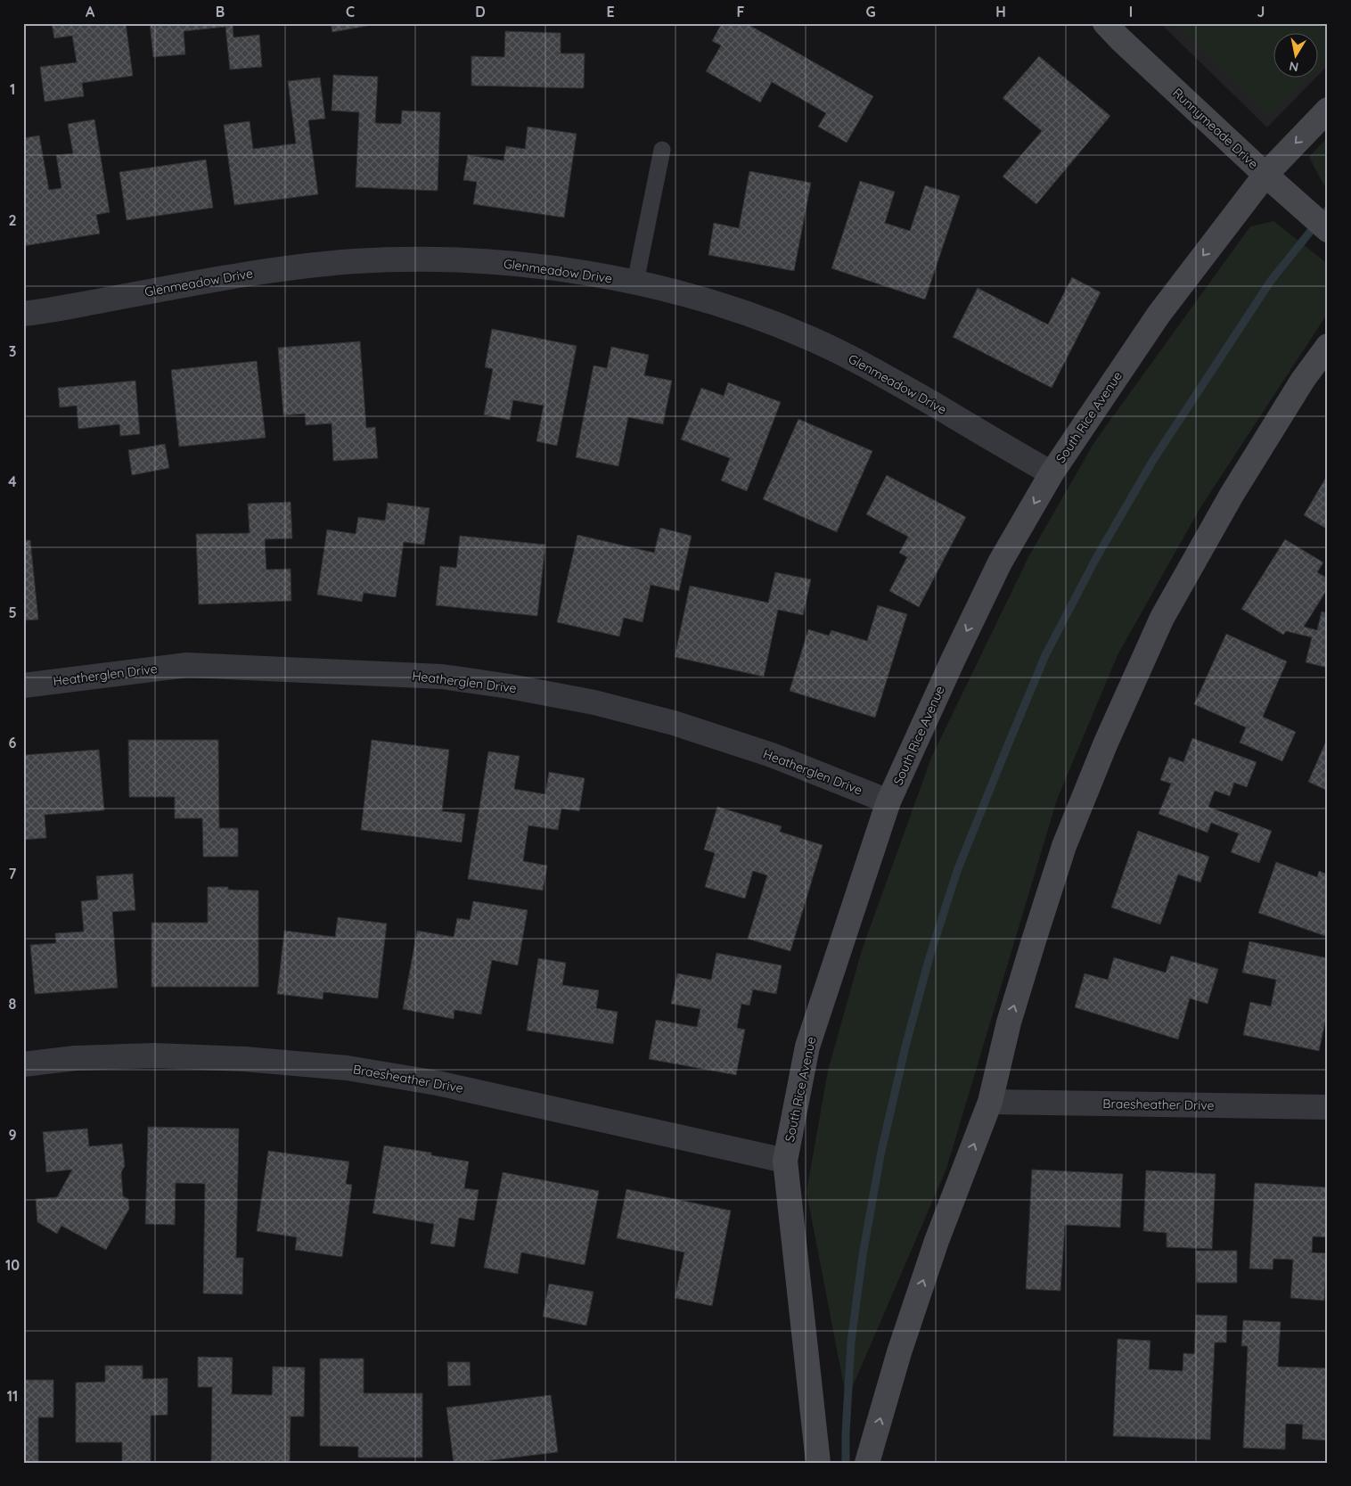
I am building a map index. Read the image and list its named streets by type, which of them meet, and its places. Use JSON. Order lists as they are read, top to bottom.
{
  "streets": {
    "street": [
      "Runnymeade Drive",
      "Glenmeadow Drive",
      "South Rice Avenue",
      "Heatherglen Drive",
      "Braesheather Drive"
    ]
  },
  "crossings": [
    ["Runnymeade Drive", "South Rice Avenue"],
    ["Glenmeadow Drive", "South Rice Avenue"],
    ["South Rice Avenue", "Heatherglen Drive"],
    ["South Rice Avenue", "Braesheather Drive"]
  ],
  "north": "bottom",
  "grid": {
    "columns": [
      "A",
      "B",
      "C",
      "D",
      "E",
      "F",
      "G",
      "H",
      "I",
      "J"
    ],
    "rows": [
      "1",
      "2",
      "3",
      "4",
      "5",
      "6",
      "7",
      "8",
      "9",
      "10",
      "11"
    ]
  }
}
